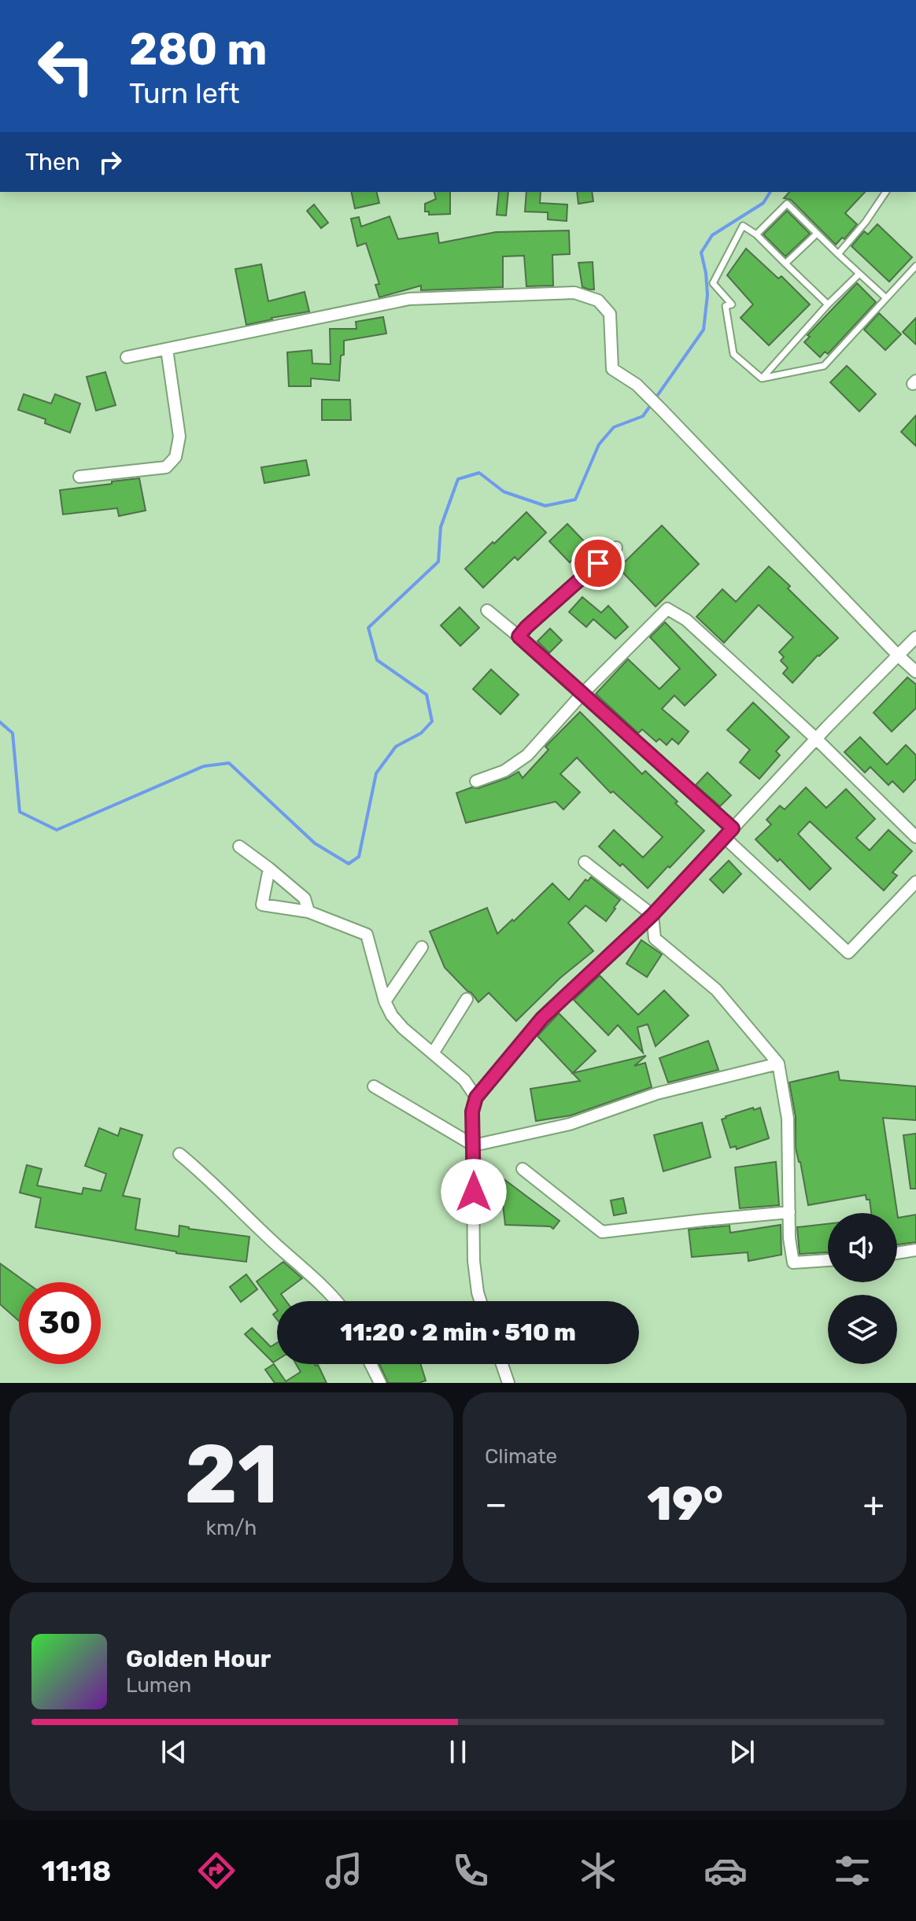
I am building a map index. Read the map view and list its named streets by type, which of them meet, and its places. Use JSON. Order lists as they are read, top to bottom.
{
  "page": {
    "turn": ["280 m", "Turn left"],
    "then": "Then",
    "limit": "30",
    "trip": "11:20 · 2 min · 510 m",
    "tile": [
      ["21", "km/h"],
      "Climate"
    ],
    "heat": ["−", "19°", "+"],
    "song": ["Golden Hour", "Lumen"],
    "tabs": "11:18"
  }
}
